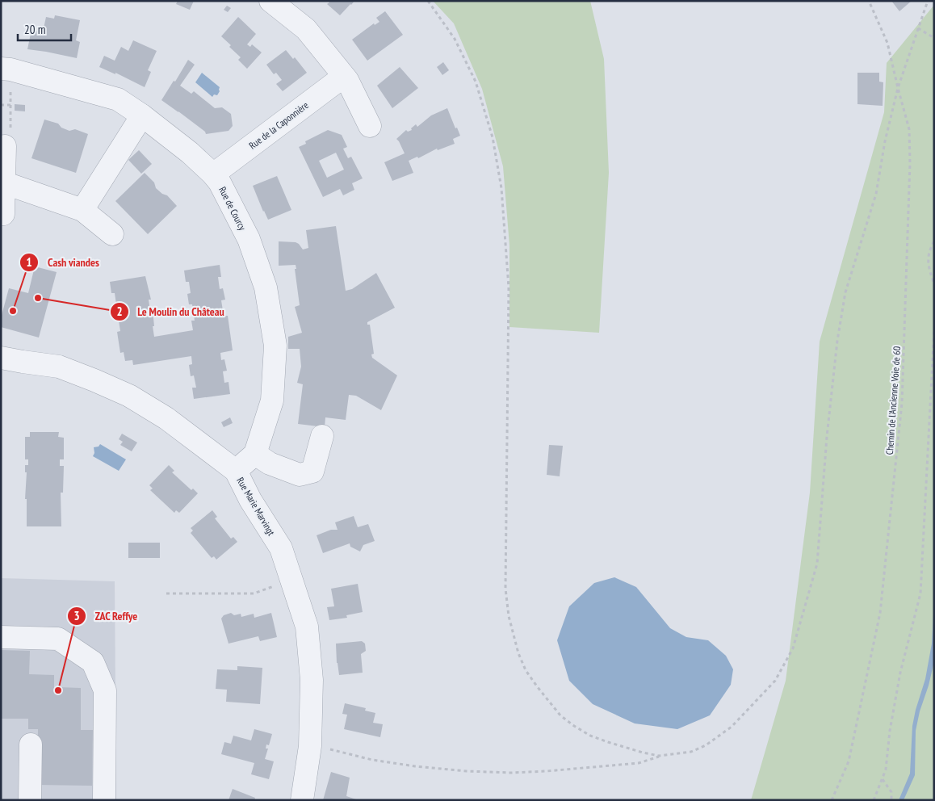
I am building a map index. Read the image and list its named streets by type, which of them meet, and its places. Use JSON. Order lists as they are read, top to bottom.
{
  "streets": {
    "street": ["Rue de la Caponnière", "Rue de Courcy", "Rue Marie Marvingt"],
    "path": ["Chemin de l'Ancienne Voie de 60"]
  },
  "crossings": [
    ["Rue de la Caponnière", "Rue de Courcy"]
  ],
  "places": ["Le Moulin du Château", "Cash viandes", "ZAC Reffye"],
  "scale_bar": "20 m"
}
